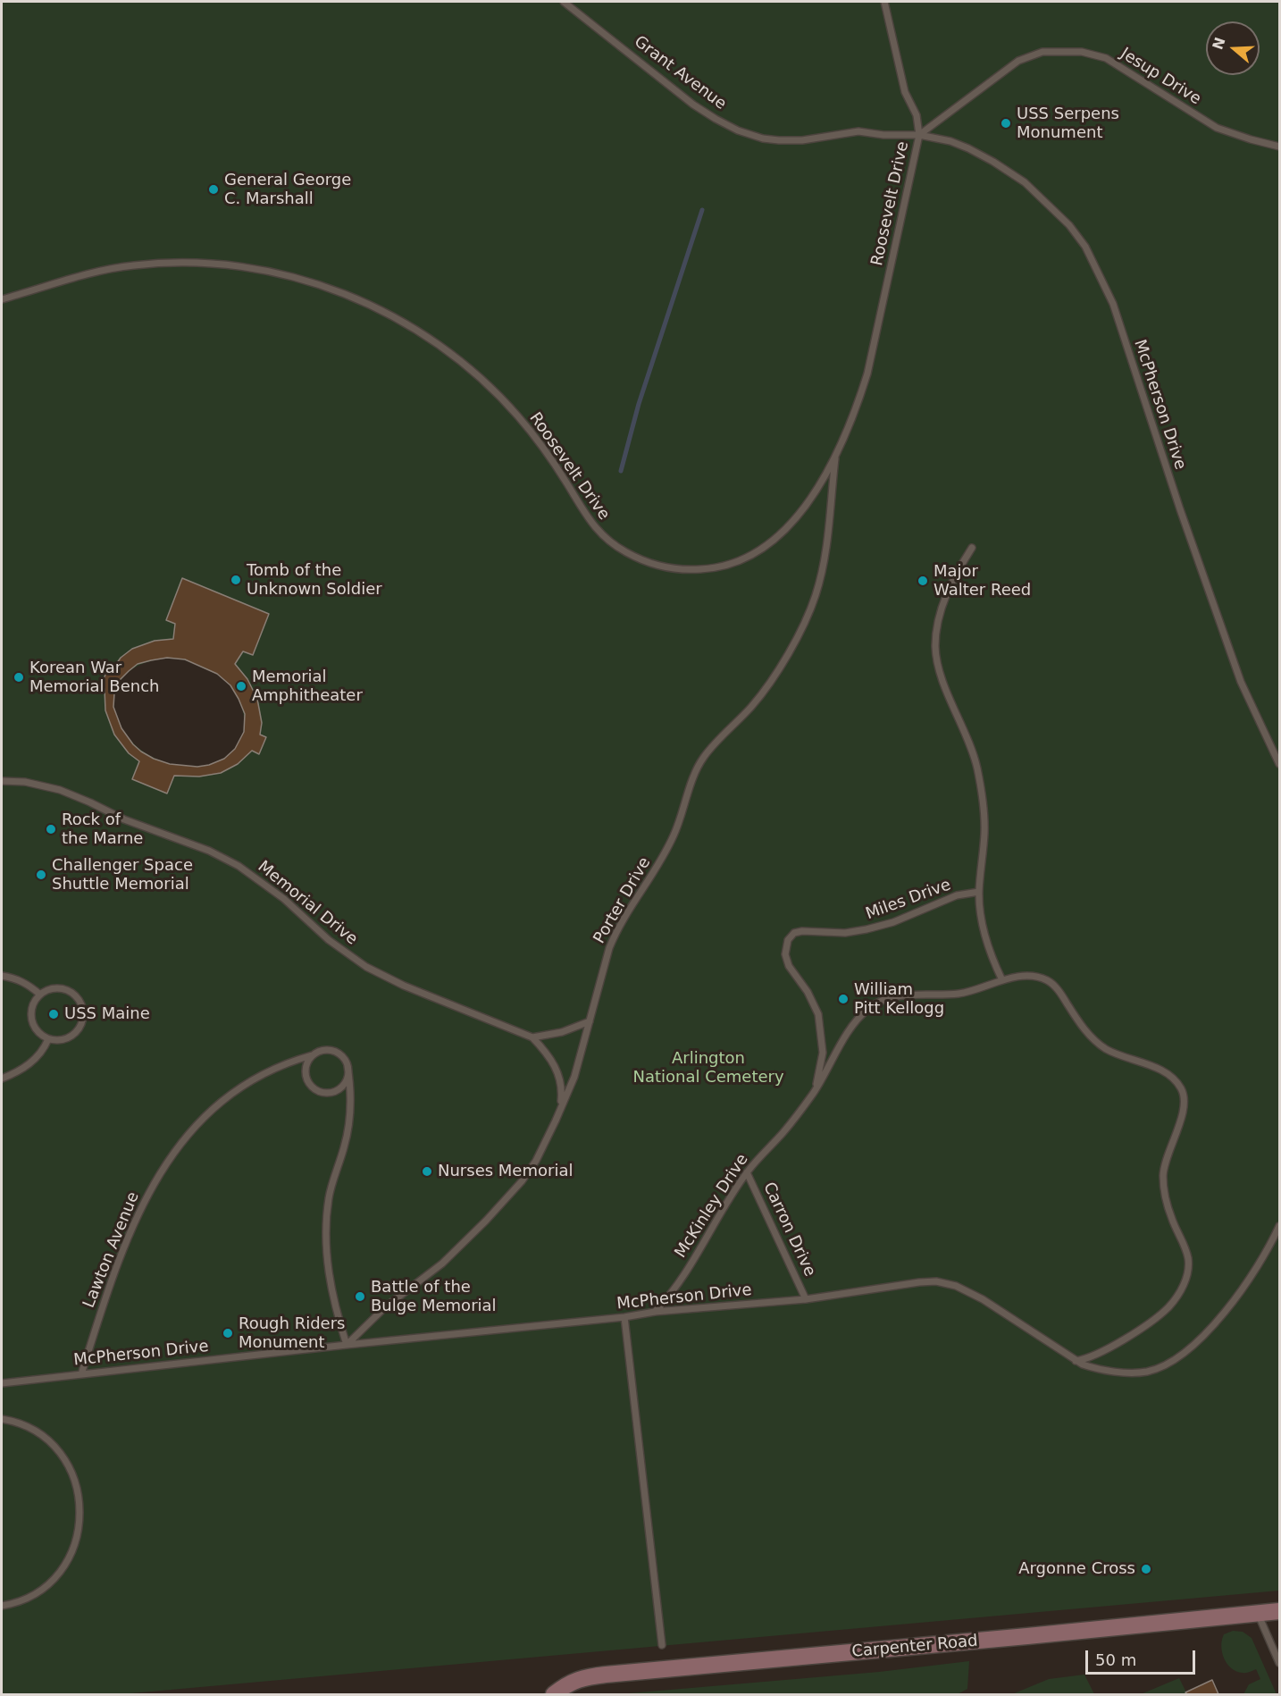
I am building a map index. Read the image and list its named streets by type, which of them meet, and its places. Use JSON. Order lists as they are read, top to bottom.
{
  "streets": {
    "street": ["Carpenter Road"],
    "lane": [
      "Grant Avenue",
      "Jesup Drive",
      "Roosevelt Drive",
      "McPherson Drive",
      "Miles Drive",
      "Porter Drive",
      "Memorial Drive",
      "McKinley Drive",
      "Carron Drive",
      "Lawton Avenue"
    ]
  },
  "crossings": [
    ["Grant Avenue", "Jesup Drive"],
    ["Grant Avenue", "Roosevelt Drive"],
    ["Grant Avenue", "McPherson Drive"],
    ["Jesup Drive", "Roosevelt Drive"],
    ["Jesup Drive", "McPherson Drive"],
    ["Roosevelt Drive", "McPherson Drive"],
    ["Roosevelt Drive", "Porter Drive"],
    ["McPherson Drive", "Porter Drive"],
    ["McPherson Drive", "McKinley Drive"],
    ["McPherson Drive", "Carron Drive"],
    ["McPherson Drive", "Lawton Avenue"],
    ["Miles Drive", "McKinley Drive"],
    ["Porter Drive", "Memorial Drive"],
    ["McKinley Drive", "Carron Drive"]
  ],
  "parks": ["Arlington National Cemetery"],
  "places": [
    "USS Serpens Monument",
    "General George C. Marshall",
    "Tomb of the Unknown Soldier",
    "Major Walter Reed",
    "Korean War Memorial Bench",
    "Memorial Amphitheater",
    "Rock of the Marne",
    "Challenger Space Shuttle Memorial",
    "William Pitt Kellogg",
    "USS Maine",
    "Nurses Memorial",
    "Battle of the Bulge Memorial",
    "Rough Riders Monument",
    "Argonne Cross"
  ],
  "scale_bar": "50 m",
  "north": "left"
}
